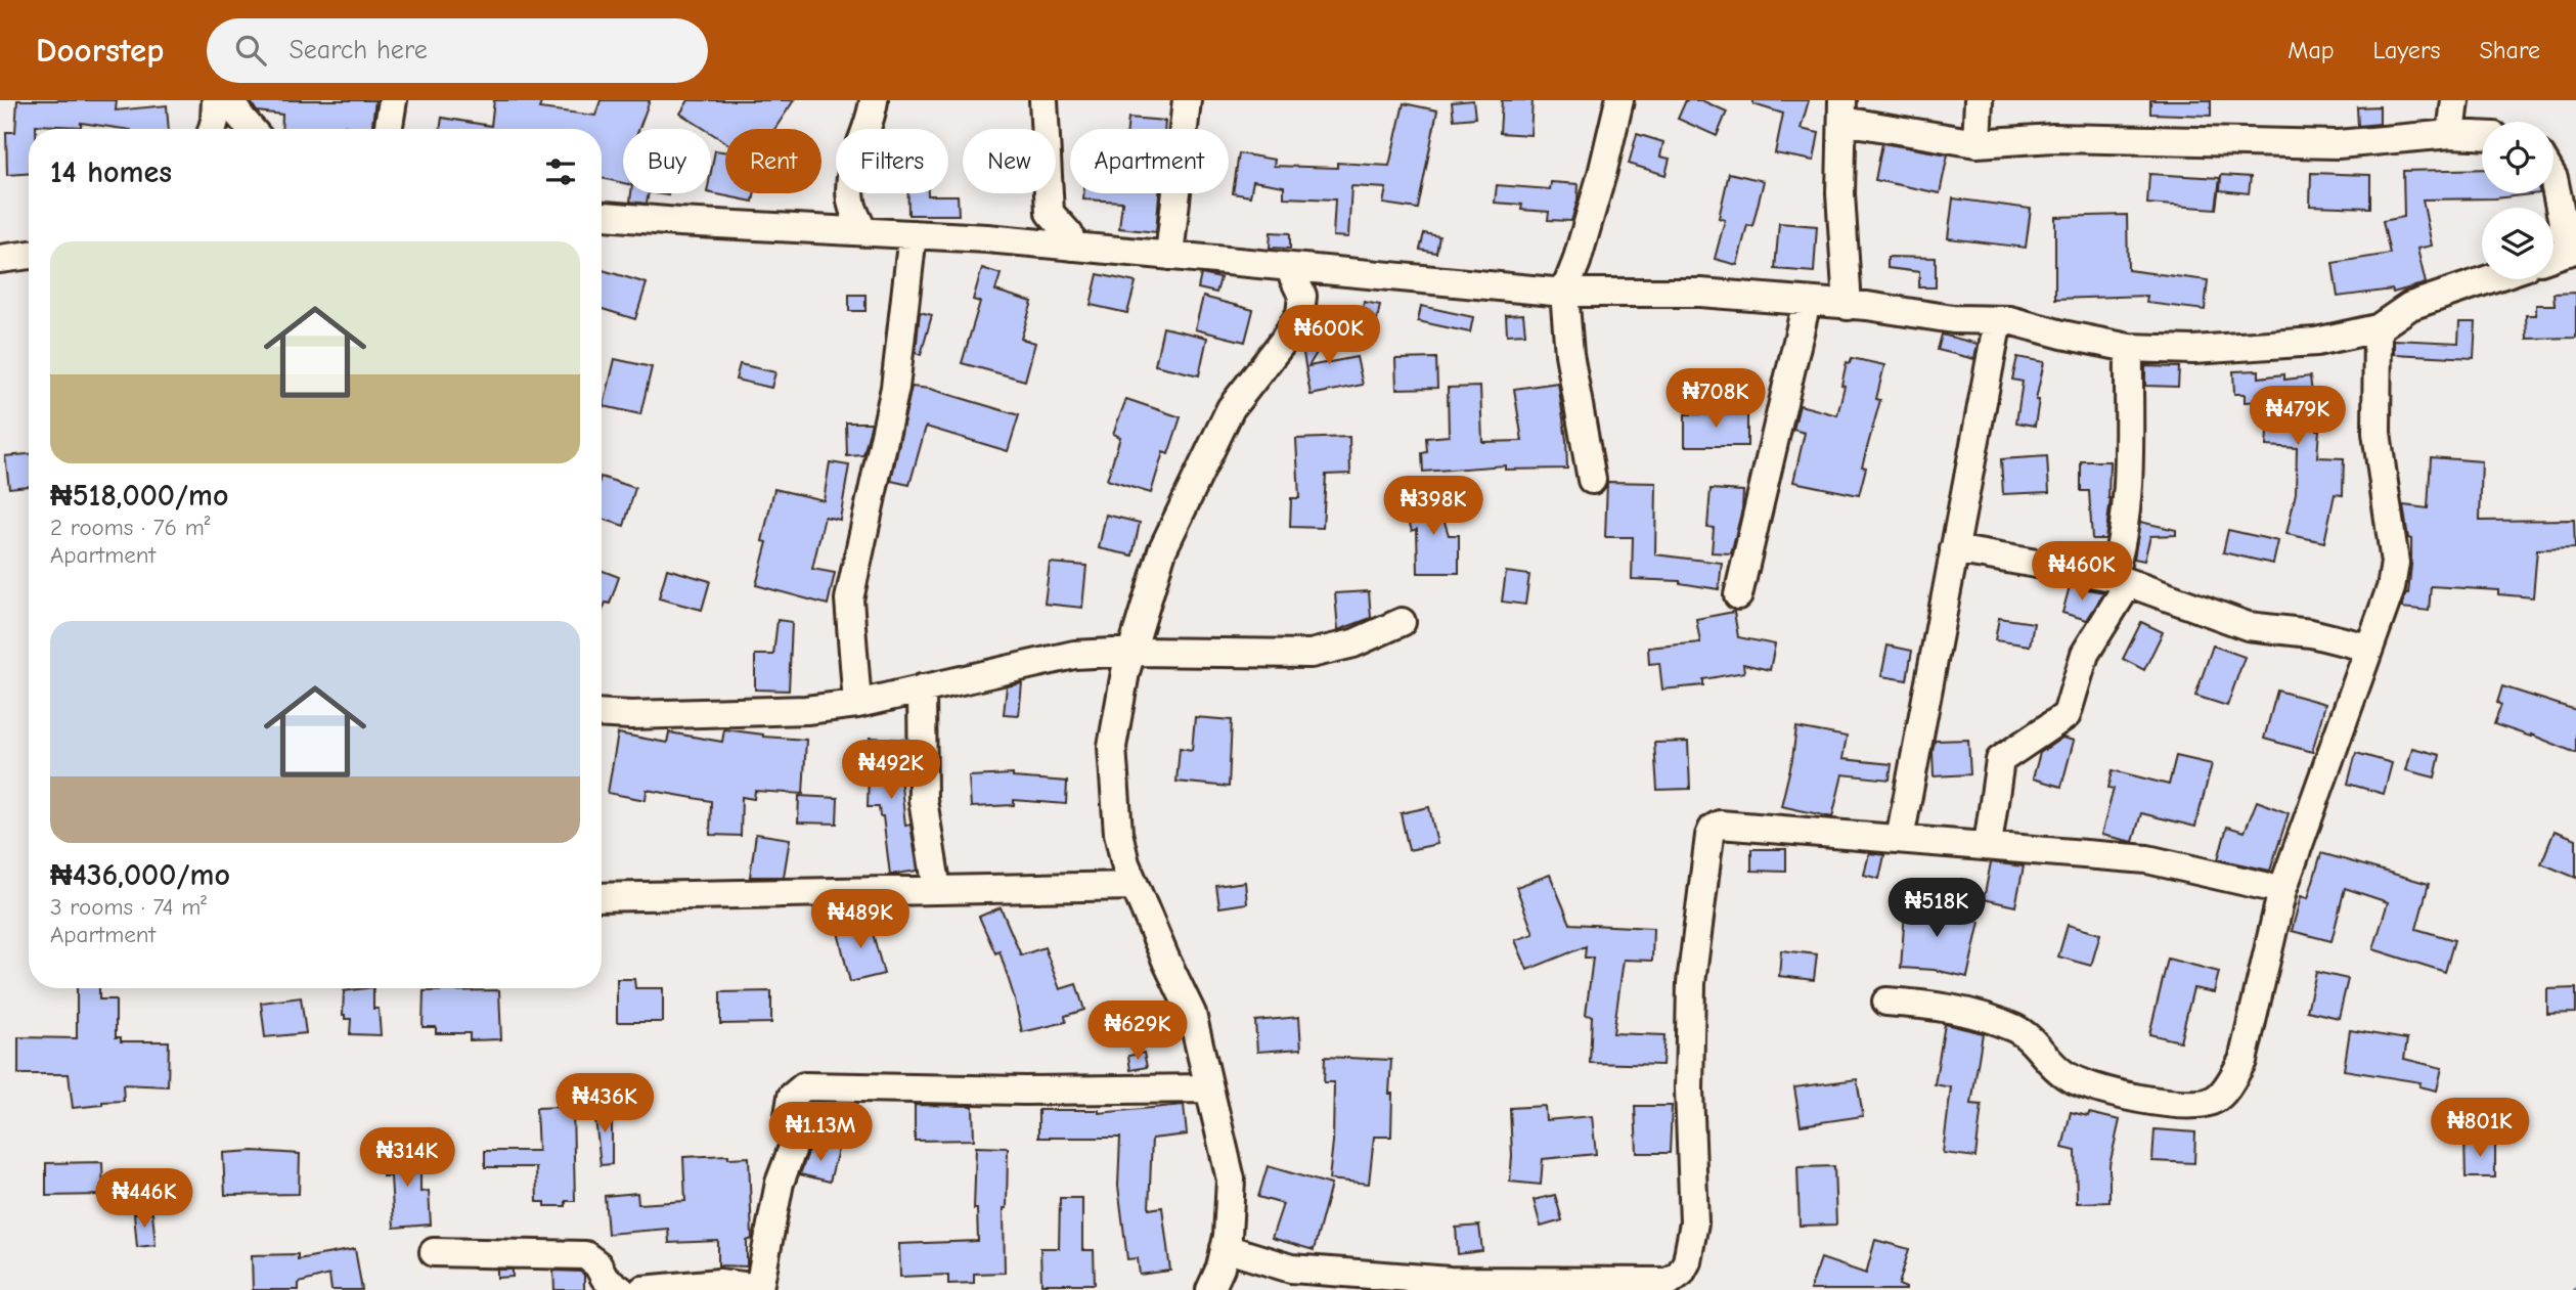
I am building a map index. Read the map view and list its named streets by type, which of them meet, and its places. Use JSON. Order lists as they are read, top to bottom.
{
  "page": {
    "header": "Doorstep",
    "search": "Search here",
    "nav": ["Map", "Layers", "Share"],
    "chip": [
      "Buy",
      "Rent",
      "Filters",
      "New",
      "Apartment"
    ],
    "heading": "14 homes",
    "list": [
      {
        "name": "₦518,000/mo",
        "note": "2 rooms · 76 m² · Apartment"
      },
      {
        "name": "₦436,000/mo",
        "note": "3 rooms · 74 m² · Apartment"
      }
    ],
    "price": [
      "₦600K",
      "₦708K",
      "₦479K",
      "₦398K",
      "₦460K",
      "₦492K",
      "₦518K",
      "₦489K",
      "₦629K",
      "₦436K",
      "₦801K",
      "₦1.13M",
      "₦314K",
      "₦446K"
    ]
  }
}
